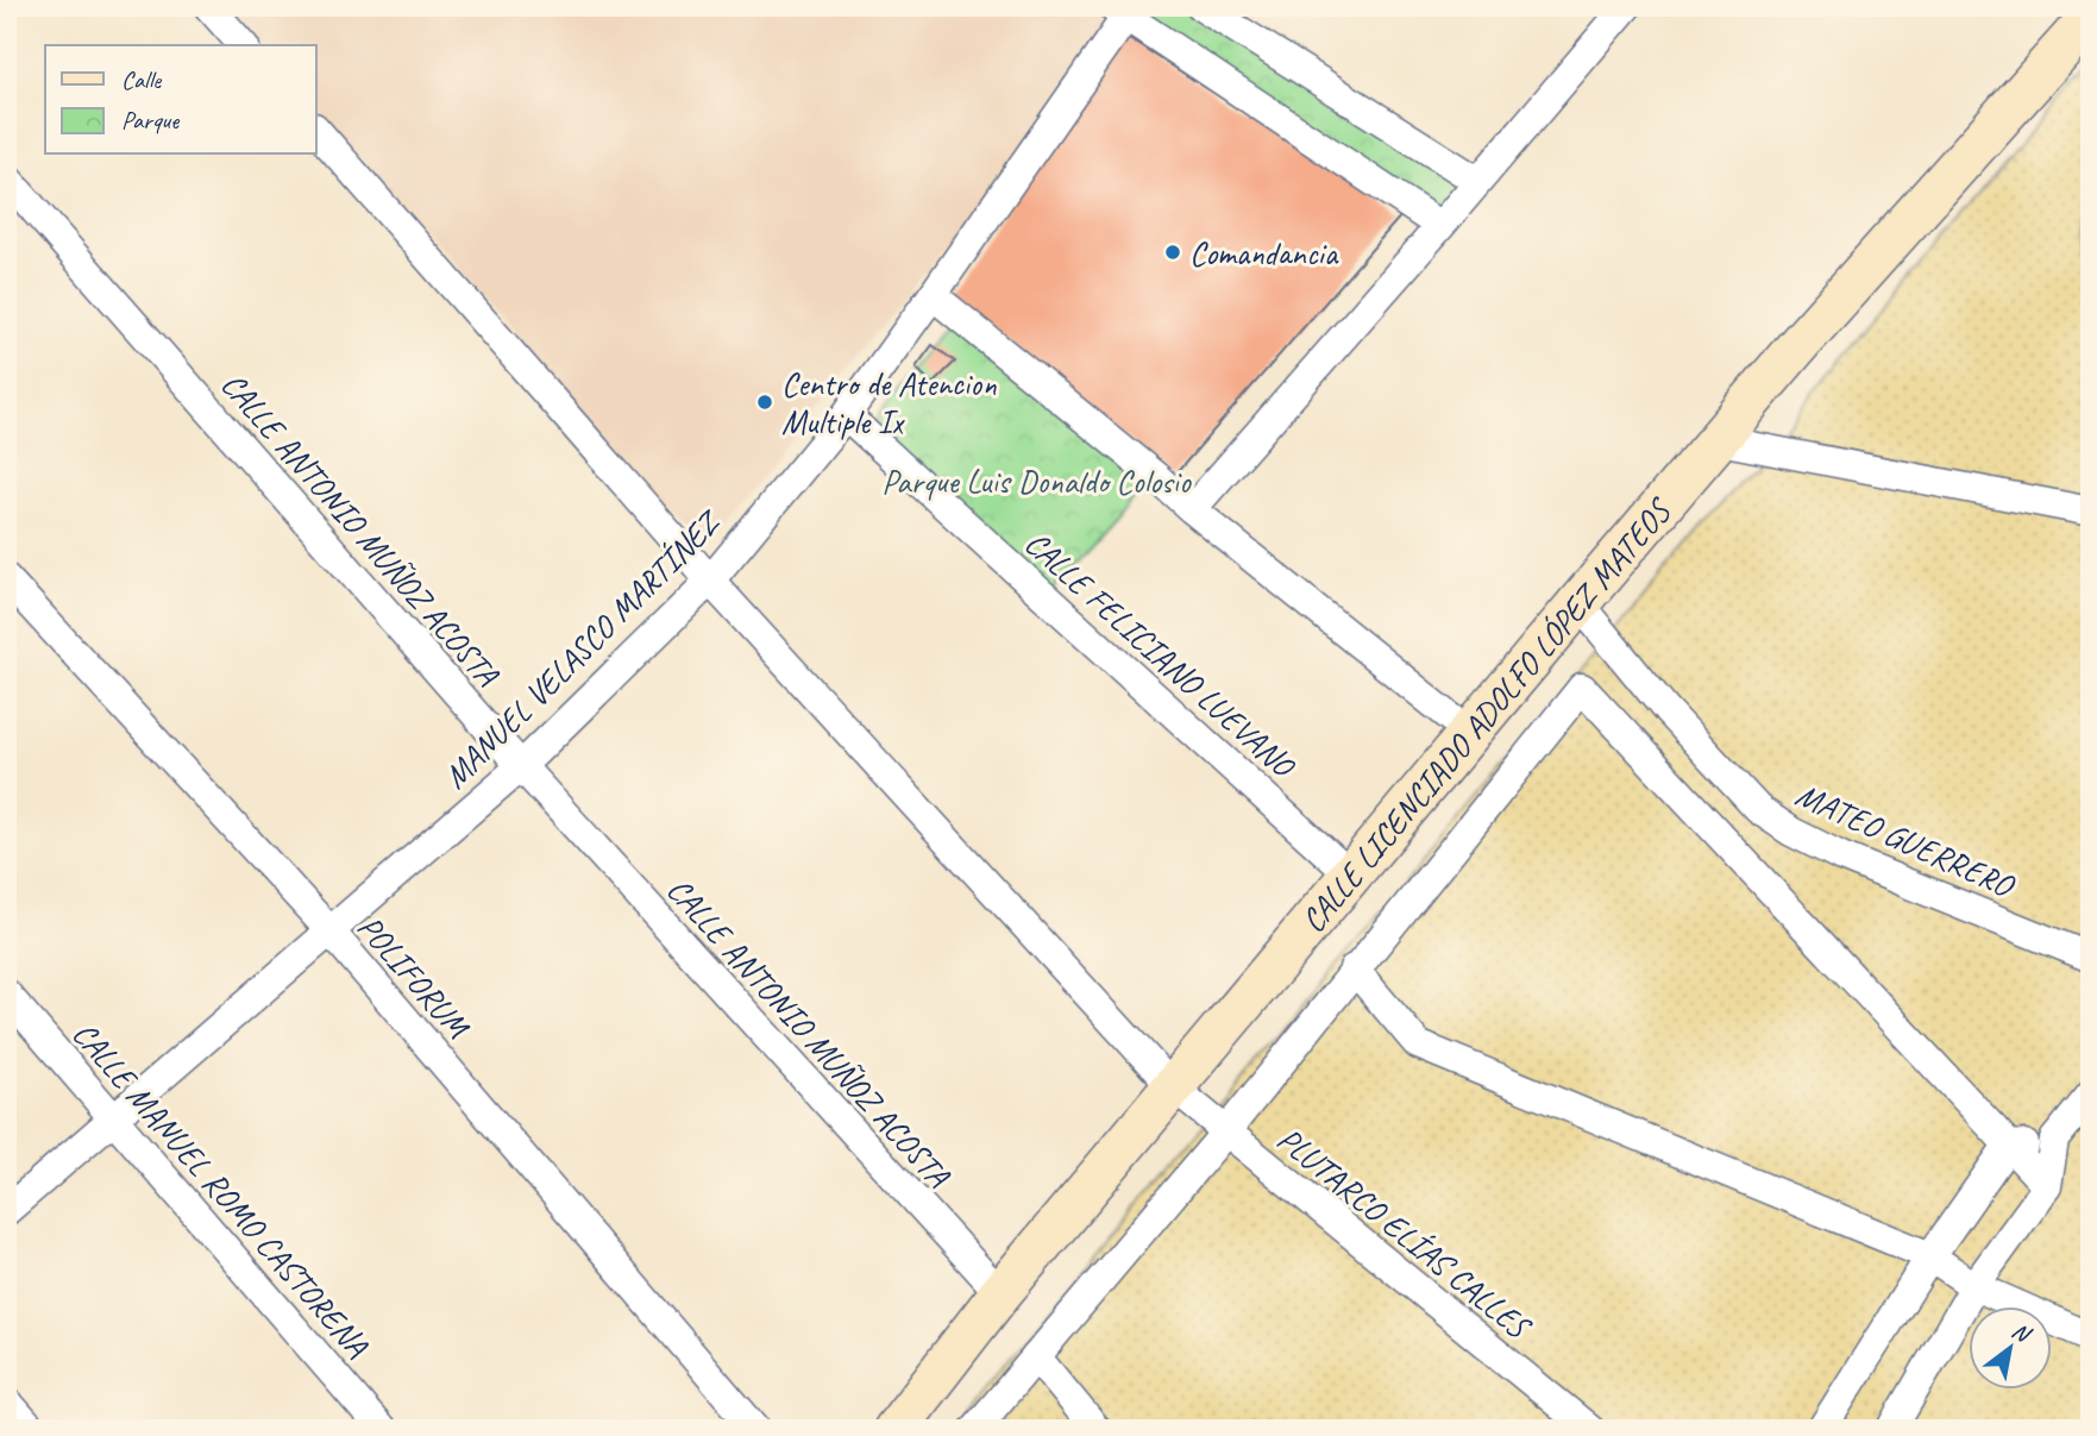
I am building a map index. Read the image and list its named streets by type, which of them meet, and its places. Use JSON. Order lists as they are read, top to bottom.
{
  "streets": {
    "main road": ["CALLE LICENCIADO ADOLFO LÓPEZ MATEOS"],
    "street": [
      "CALLE ANTONIO MUÑOZ ACOSTA",
      "MANUEL VELASCO MARTÍNEZ",
      "CALLE FELICIANO LUEVANO",
      "MATEO GUERRERO",
      "POLIFORUM",
      "CALLE MANUEL ROMO CASTORENA",
      "PLUTARCO ELÍAS CALLES"
    ]
  },
  "crossings": [
    ["CALLE ANTONIO MUÑOZ ACOSTA", "MANUEL VELASCO MARTÍNEZ"],
    ["CALLE ANTONIO MUÑOZ ACOSTA", "CALLE LICENCIADO ADOLFO LÓPEZ MATEOS"],
    ["MANUEL VELASCO MARTÍNEZ", "CALLE FELICIANO LUEVANO"],
    ["MANUEL VELASCO MARTÍNEZ", "POLIFORUM"],
    ["MANUEL VELASCO MARTÍNEZ", "CALLE MANUEL ROMO CASTORENA"],
    ["MANUEL VELASCO MARTÍNEZ", "PLUTARCO ELÍAS CALLES"],
    ["CALLE FELICIANO LUEVANO", "CALLE LICENCIADO ADOLFO LÓPEZ MATEOS"],
    ["CALLE LICENCIADO ADOLFO LÓPEZ MATEOS", "MATEO GUERRERO"],
    ["CALLE LICENCIADO ADOLFO LÓPEZ MATEOS", "PLUTARCO ELÍAS CALLES"]
  ],
  "parks": ["Parque Luis Donaldo Colosio"],
  "places": ["Comandancia", "Centro de Atencion Multiple Ix"],
  "legend": ["Calle", "Parque"],
  "north": "top right"
}
